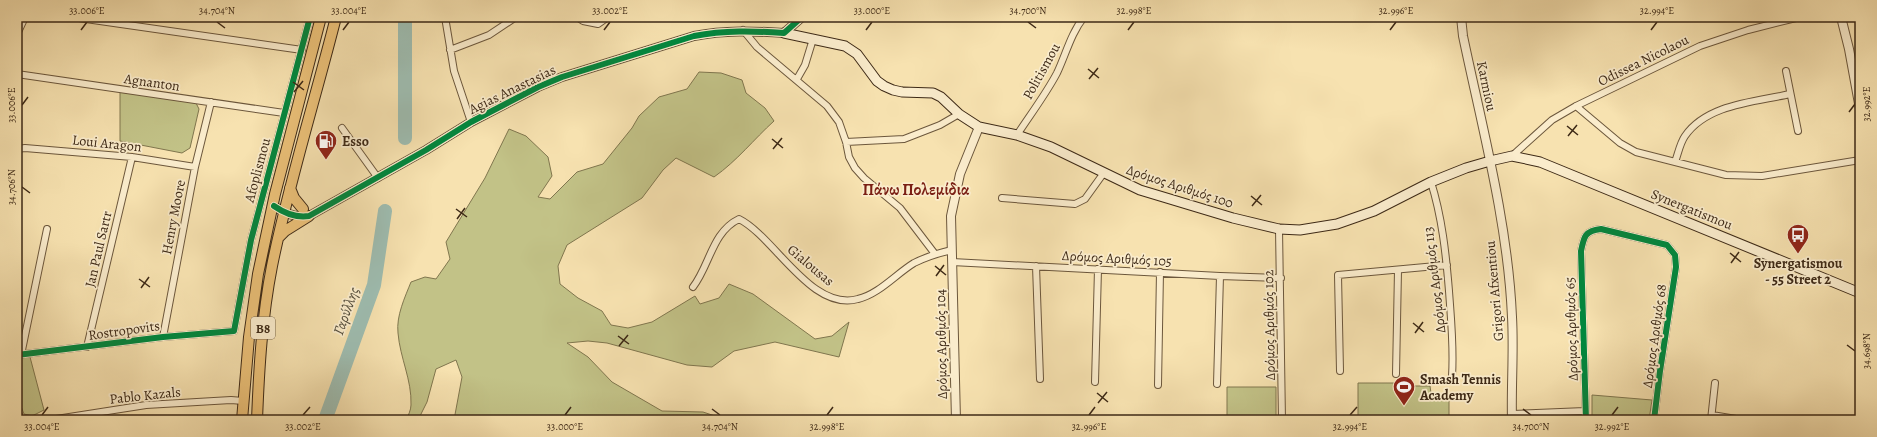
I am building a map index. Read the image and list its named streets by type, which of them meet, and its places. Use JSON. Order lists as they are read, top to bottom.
{
  "streets": {
    "main road": [
      "Agias Anastasias",
      "Δρόμος Αριθμός 100",
      "Synergatismou",
      "B8"
    ],
    "street": [
      "Odissea Nicolaou",
      "Politismou",
      "Agnanton",
      "Karmiou",
      "Loui Aragon",
      "Afoplismou",
      "Henry Moore",
      "Jan Paul Sartr",
      "Δρόμος Αριθμός 105",
      "Gialousas",
      "Δρόμος Αριθμός 113",
      "Grigori Afxentiou",
      "Δρόμος Αριθμός 102",
      "Δρόμος Αριθμός 65",
      "Rostropovits",
      "Δρόμος Αριθμός 68",
      "Δρόμος Αριθμός 104",
      "Pablo Kazals"
    ]
  },
  "crossings": [
    ["Odissea Nicolaou", "Δρόμος Αριθμός 100"],
    ["Odissea Nicolaou", "Synergatismou"],
    ["Politismou", "Δρόμος Αριθμός 100"],
    ["Agnanton", "Afoplismou"],
    ["Agnanton", "Henry Moore"],
    ["Karmiou", "Δρόμος Αριθμός 100"],
    ["Karmiou", "Grigori Afxentiou"],
    ["Agias Anastasias", "Δρόμος Αριθμός 100"],
    ["Agias Anastasias", "Δρόμος Αριθμός 104"],
    ["Loui Aragon", "Henry Moore"],
    ["Loui Aragon", "Jan Paul Sartr"],
    ["Afoplismou", "Rostropovits"],
    ["Δρόμος Αριθμός 100", "Synergatismou"],
    ["Δρόμος Αριθμός 100", "Δρόμος Αριθμός 113"],
    ["Δρόμος Αριθμός 100", "Grigori Afxentiou"],
    ["Δρόμος Αριθμός 100", "Δρόμος Αριθμός 102"],
    ["Δρόμος Αριθμός 100", "Δρόμος Αριθμός 104"],
    ["Henry Moore", "Rostropovits"],
    ["Jan Paul Sartr", "Rostropovits"],
    ["Δρόμος Αριθμός 105", "Δρόμος Αριθμός 102"],
    ["Δρόμος Αριθμός 105", "Δρόμος Αριθμός 104"],
    ["Gialousas", "Δρόμος Αριθμός 104"],
    ["B8", "Pablo Kazals"],
    ["Δρόμος Αριθμός 65", "Δρόμος Αριθμός 68"]
  ],
  "districts": ["Πάνω Πολεμίδια"],
  "water": ["Γαρύλλης"],
  "places": {
    "fuel station": ["Esso"],
    "bus stop": ["Synergatismou - 55 Street 2"],
    "sports": ["Smash Tennis Academy"]
  },
  "coordinates": [
    "33.006°E",
    "34.704°N",
    "33.004°E",
    "33.002°E",
    "33.000°E",
    "34.700°N",
    "32.998°E",
    "32.996°E",
    "32.994°E",
    "32.992°E",
    "34.706°N",
    "34.698°N"
  ]
}
